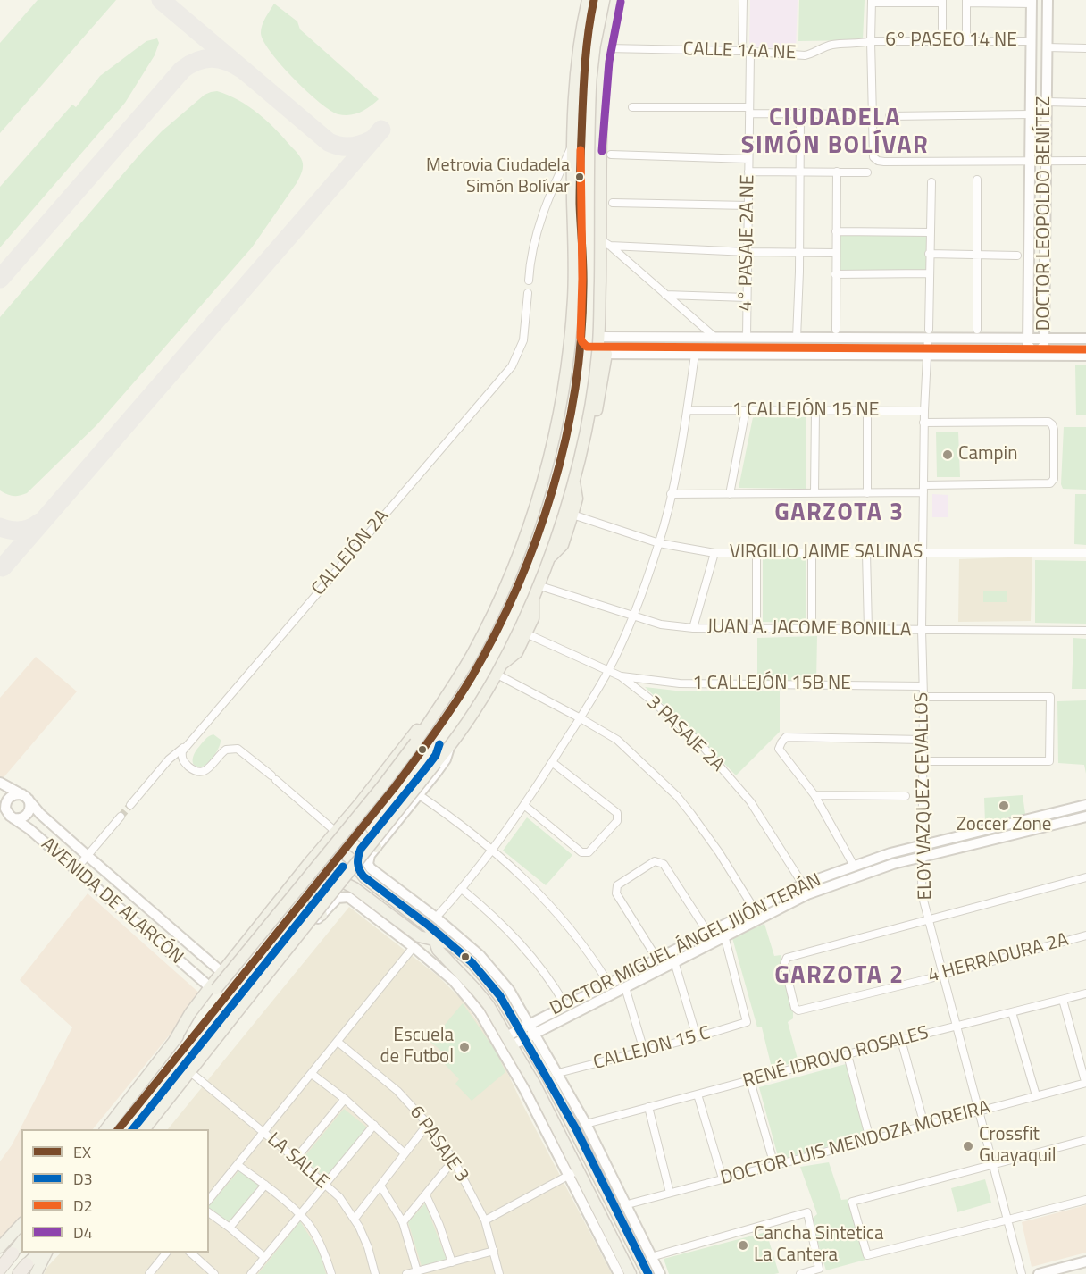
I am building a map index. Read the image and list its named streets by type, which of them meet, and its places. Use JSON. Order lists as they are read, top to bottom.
{
  "streets": {
    "street": [
      "6° PASEO 14 NE",
      "CALLE 14A NE",
      "DOCTOR LEOPOLDO BENÍTEZ",
      "4° PASAJE 2A NE",
      "1 CALLEJÓN 15 NE",
      "CALLEJÓN 2A",
      "VIRGILIO JAIME SALINAS",
      "JUAN A. JACOME BONILLA",
      "1 CALLEJÓN 15B NE",
      "3 PASAJE 2A",
      "ELOY VAZQUEZ CEVALLOS",
      "AVENIDA DE ALARCÓN",
      "DOCTOR MIGUEL ÁNGEL JIJÓN TERÁN",
      "4 HERRADURA 2A",
      "CALLEJON 15 C",
      "RENÉ IDROVO ROSALES",
      "DOCTOR LUIS MENDOZA MOREIRA",
      "6 PASAJE 3",
      "LA SALLE"
    ]
  },
  "crossings": [
    ["6° PASEO 14 NE", "CALLE 14A NE"],
    ["6° PASEO 14 NE", "DOCTOR LEOPOLDO BENÍTEZ"],
    ["CALLE 14A NE", "4° PASAJE 2A NE"],
    ["1 CALLEJÓN 15 NE", "ELOY VAZQUEZ CEVALLOS"],
    ["VIRGILIO JAIME SALINAS", "ELOY VAZQUEZ CEVALLOS"],
    ["JUAN A. JACOME BONILLA", "ELOY VAZQUEZ CEVALLOS"],
    ["1 CALLEJÓN 15B NE", "3 PASAJE 2A"],
    ["1 CALLEJÓN 15B NE", "ELOY VAZQUEZ CEVALLOS"],
    ["3 PASAJE 2A", "DOCTOR MIGUEL ÁNGEL JIJÓN TERÁN"],
    ["ELOY VAZQUEZ CEVALLOS", "DOCTOR MIGUEL ÁNGEL JIJÓN TERÁN"],
    ["ELOY VAZQUEZ CEVALLOS", "4 HERRADURA 2A"],
    ["ELOY VAZQUEZ CEVALLOS", "RENÉ IDROVO ROSALES"],
    ["ELOY VAZQUEZ CEVALLOS", "DOCTOR LUIS MENDOZA MOREIRA"],
    ["DOCTOR MIGUEL ÁNGEL JIJÓN TERÁN", "CALLEJON 15 C"]
  ],
  "districts": ["CIUDADELA SIMÓN BOLÍVAR", "GARZOTA 3", "GARZOTA 2"],
  "places": [
    "Metrovia Ciudadela Simón Bolívar",
    "Campin",
    "Zoccer Zone",
    "Escuela de Futbol",
    "Crossfit Guayaquil",
    "Cancha Sintetica La Cantera"
  ],
  "lines": [
    "transit line EX",
    "transit line D4",
    "transit line D2",
    "transit line D3"
  ],
  "legend": [
    "EX",
    "D3",
    "D2",
    "D4"
  ]
}
